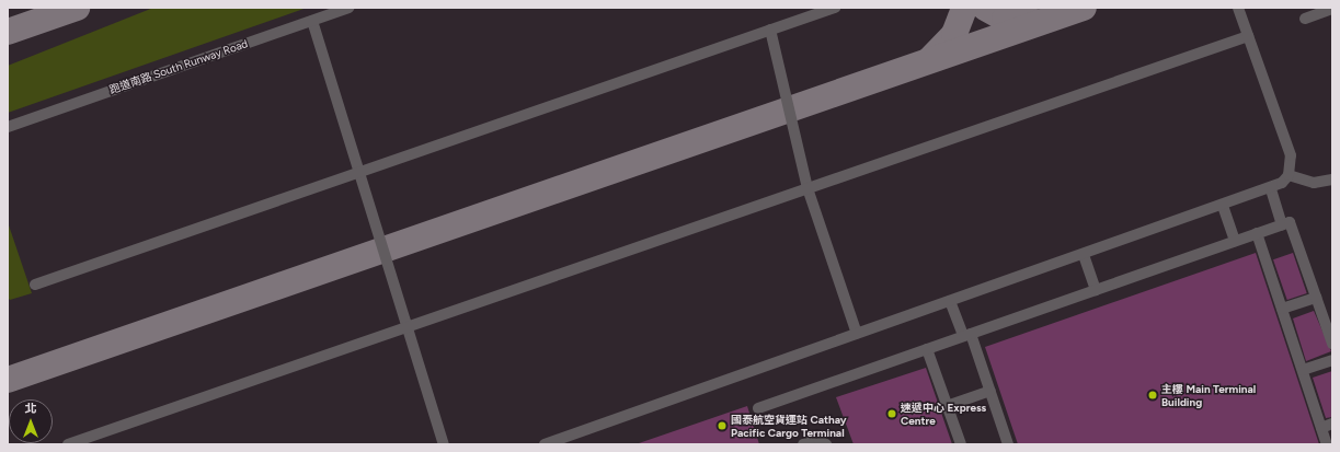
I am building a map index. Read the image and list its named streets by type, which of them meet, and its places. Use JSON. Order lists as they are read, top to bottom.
{
  "streets": {
    "lane": ["跑道南路 South Runway Road"]
  },
  "places": ["主樓 Main Terminal Building", "速遞中心 Express Centre", "國泰航空貨運站 Cathay Pacific Cargo Terminal"],
  "north": "top"
}
